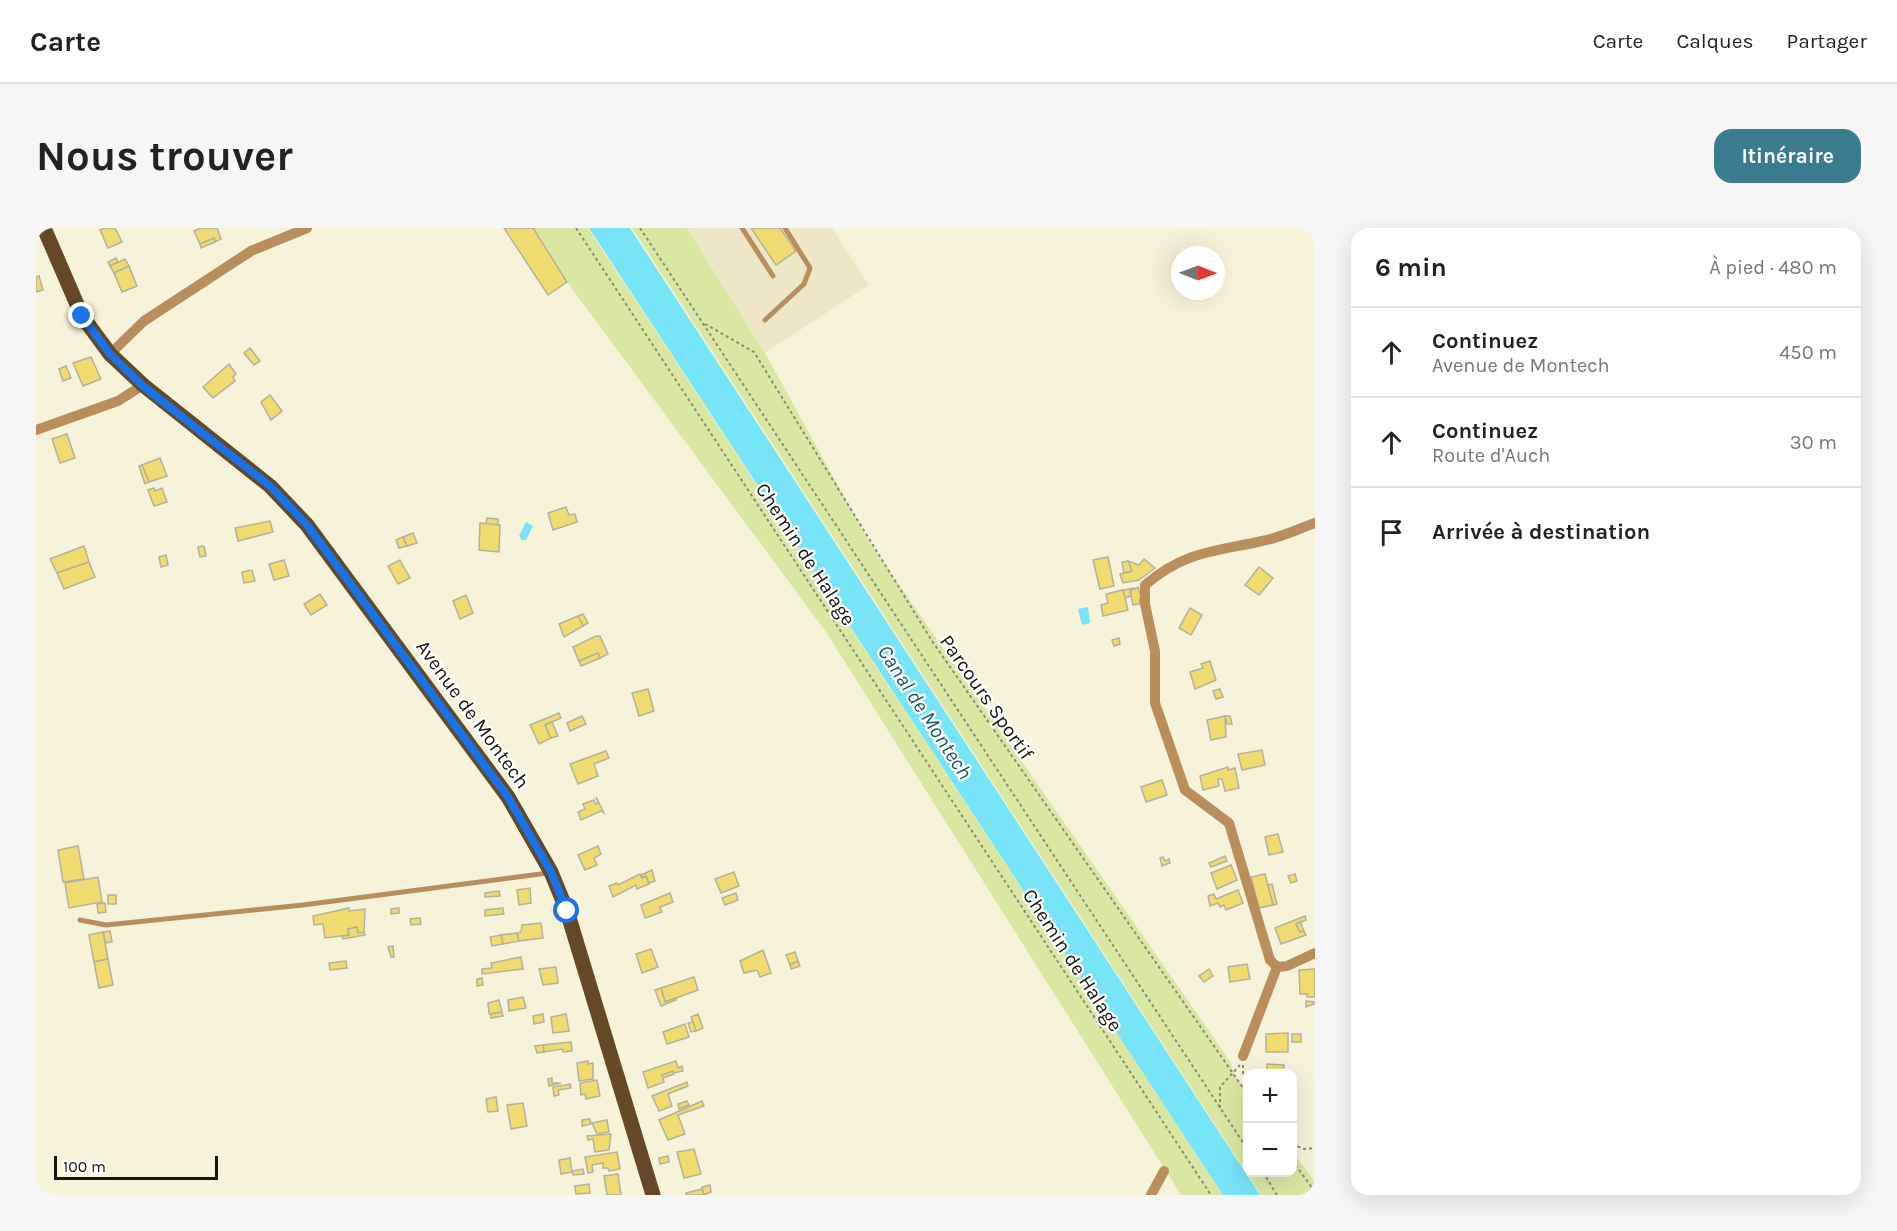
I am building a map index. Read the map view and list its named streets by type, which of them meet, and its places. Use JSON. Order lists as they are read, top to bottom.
{
  "streets": {
    "main road": ["Avenue de Montech"],
    "path": ["Chemin de Halage", "Parcours Sportif"]
  },
  "crossings": [
    ["Chemin de Halage", "Parcours Sportif"]
  ],
  "water": ["Canal de Montech"],
  "scale_bar": "100 m",
  "north": "right",
  "page": {
    "header": "Carte",
    "nav": ["Carte", "Calques", "Partager"],
    "buttons": "Itinéraire",
    "title": "Nous trouver",
    "heading": ["6 min", "À pied · 480 m"],
    "list": [
      ["Continuez", "Avenue de Montech", "450 m"],
      ["Continuez", "Route d'Auch", "30 m"],
      "Arrivée à destination"
    ],
    "map_buttons": ["+", "−"],
    "scale": "100 m"
  }
}
